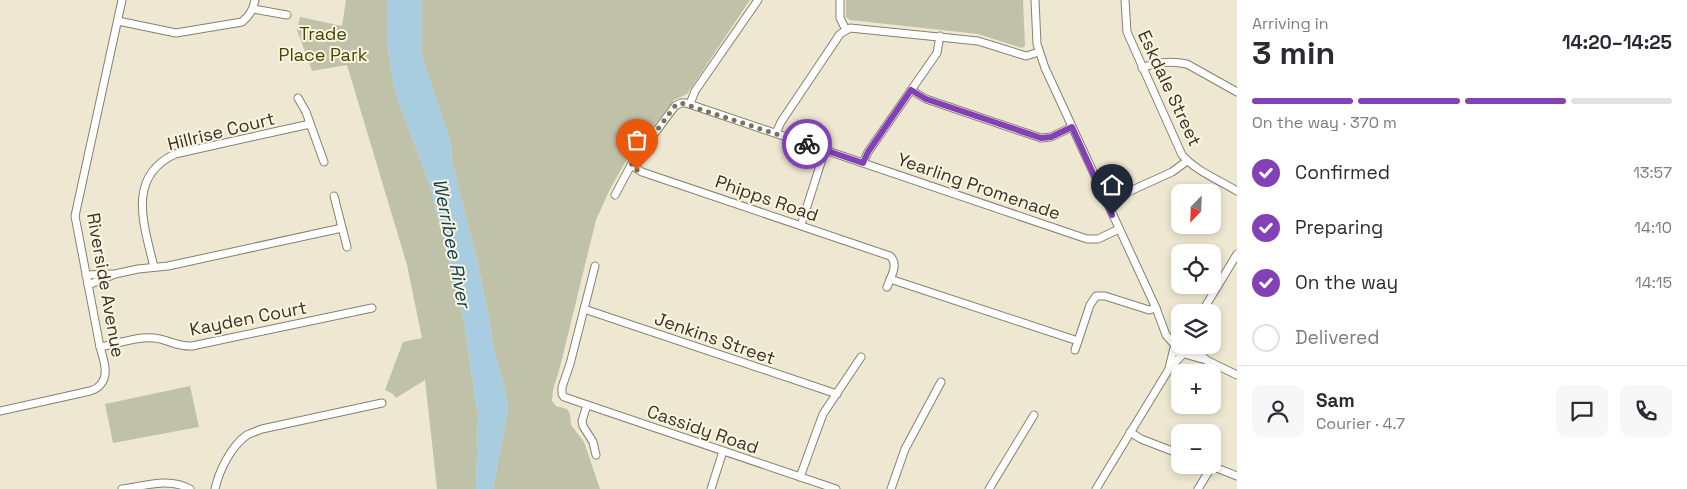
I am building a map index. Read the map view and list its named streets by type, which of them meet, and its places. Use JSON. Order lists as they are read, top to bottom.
{
  "streets": {
    "street": [
      "Eskdale Street",
      "Hillrise Court",
      "Yearling Promenade",
      "Phipps Road",
      "Riverside Avenue",
      "Kayden Court",
      "Jenkins Street",
      "Cassidy Road"
    ]
  },
  "crossings": [
    ["Riverside Avenue", "Kayden Court"],
    ["Jenkins Street", "Cassidy Road"]
  ],
  "water": ["Werribee River"],
  "parks": ["Trade Place Park"],
  "north": "bottom left",
  "page": {
    "heading": ["3 min", "Arriving in", "14:20–14:25"],
    "panel": ["Sam", "Courier · 4.7"],
    "bar": "On the way · 370 m",
    "list": [
      ["Confirmed", "13:57"],
      ["Preparing", "14:10"],
      ["On the way", "14:15"],
      "Delivered"
    ],
    "map_buttons": ["+", "−"]
  }
}
